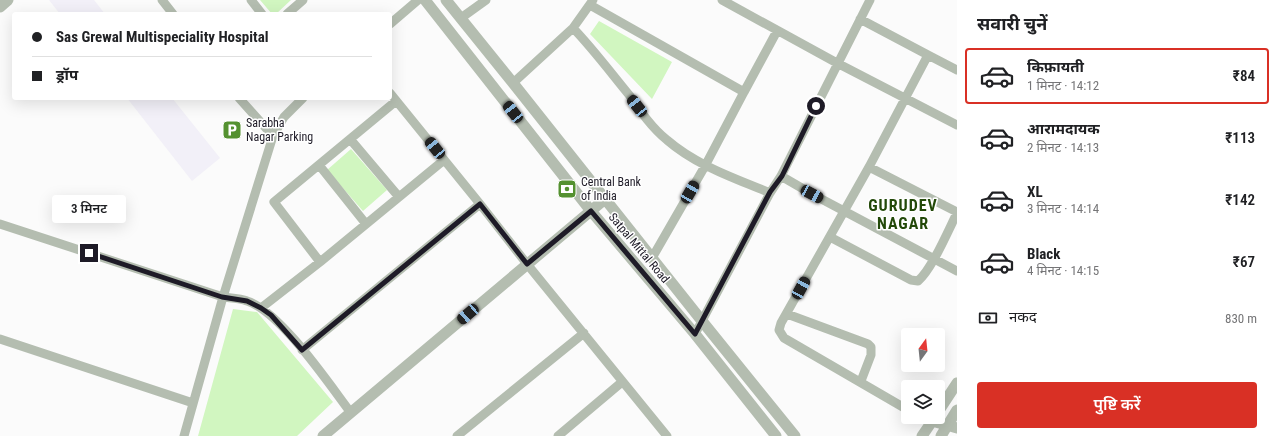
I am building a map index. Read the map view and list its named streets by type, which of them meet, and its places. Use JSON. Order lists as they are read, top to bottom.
{
  "streets": {
    "street": ["Satpal Mittal Road"]
  },
  "districts": ["GURUDEV NAGAR"],
  "places": {
    "parking": ["Sarabha Nagar Parking"],
    "bank": ["Central Bank of India"]
  },
  "north": "top",
  "page": {
    "heading": "सवारी चुनें",
    "banner": ["Sas Grewal Multispeciality Hospital", "ड्रॉप"],
    "list": [
      {
        "name": "किफ़ायती",
        "note": "1 मिनट · 14:12",
        "value": "₹84"
      },
      {
        "name": "आरामदायक",
        "note": "2 मिनट · 14:13",
        "value": "₹113"
      },
      {
        "name": "XL",
        "note": "3 मिनट · 14:14",
        "value": "₹142"
      },
      {
        "name": "Black",
        "note": "4 मिनट · 14:15",
        "value": "₹67"
      }
    ],
    "bubble": "3 मिनट",
    "pay": ["नकद", "830 m"],
    "buttons": "पुष्टि करें"
  }
}
